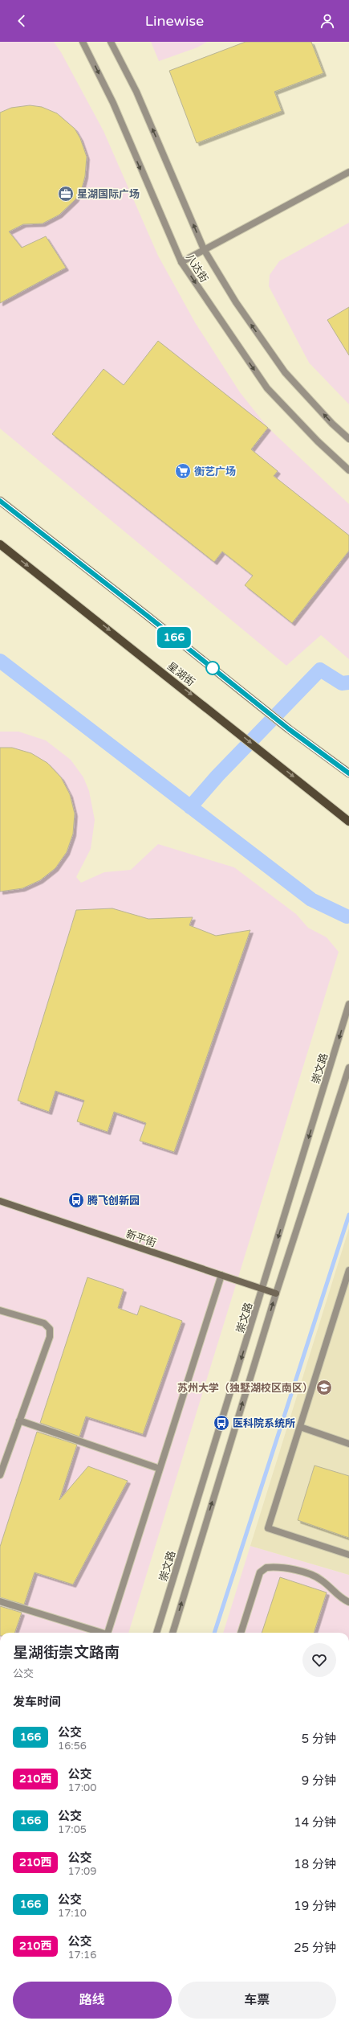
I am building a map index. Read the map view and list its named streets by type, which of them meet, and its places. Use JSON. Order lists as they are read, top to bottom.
{
  "streets": {
    "main road": ["星湖街", "新平街"],
    "street": ["八达街", "崇文路"]
  },
  "crossings": [
    ["崇文路", "新平街"]
  ],
  "places": {
    "office": ["星湖国际广场"],
    "supermarket": ["衡艺广场"],
    "bus stop": ["腾飞创新园", "医科院系统所"],
    "school or university": ["苏州大学（独墅湖校区南区）"]
  },
  "lines": ["bus line 166"],
  "page": {
    "header": "Linewise",
    "on_map": "166",
    "heading": [
      ["星湖街崇文路南", "公交"],
      "发车时间"
    ],
    "list": [
      {
        "mark": "166",
        "name": "公交",
        "note": "16:56",
        "value": "5 分钟"
      },
      {
        "mark": "210西",
        "name": "公交",
        "note": "17:00",
        "value": "9 分钟"
      },
      {
        "mark": "166",
        "name": "公交",
        "note": "17:05",
        "value": "14 分钟"
      },
      {
        "mark": "210西",
        "name": "公交",
        "note": "17:09",
        "value": "18 分钟"
      },
      {
        "mark": "166",
        "name": "公交",
        "note": "17:10",
        "value": "19 分钟"
      },
      {
        "mark": "210西",
        "name": "公交",
        "note": "17:16",
        "value": "25 分钟"
      }
    ],
    "buttons": ["路线", "车票"]
  }
}
